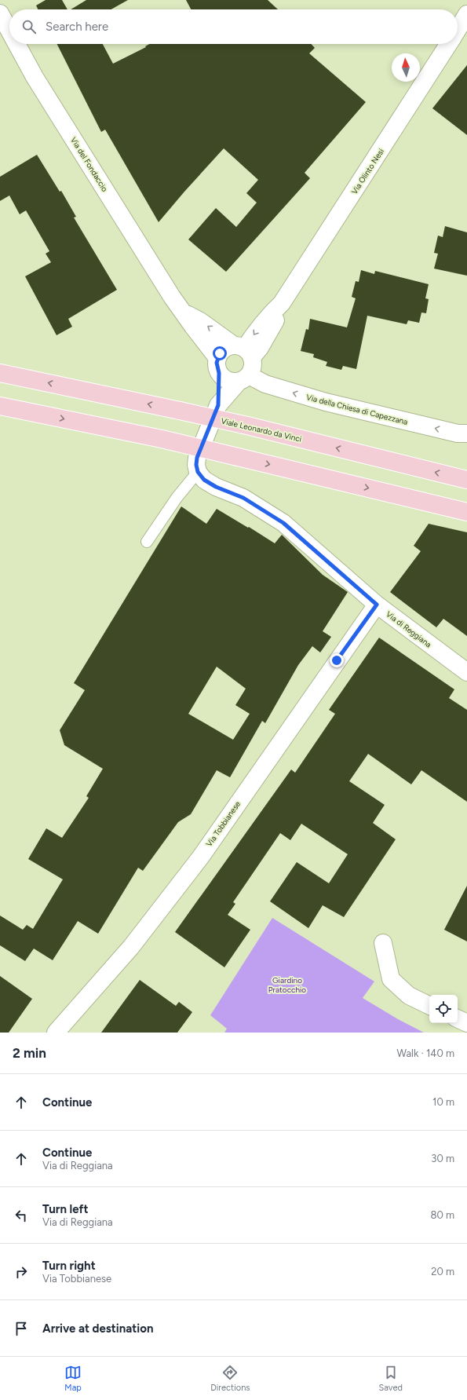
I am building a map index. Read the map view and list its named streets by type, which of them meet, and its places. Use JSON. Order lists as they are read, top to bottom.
{
  "streets": {
    "highway": ["Viale Leonardo da Vinci"],
    "street": [
      "Via del Fondaccio",
      "Via Olinto Nesi",
      "Via della Chiesa di Capezzana",
      "Via di Reggiana",
      "Via Tobbianese"
    ]
  },
  "crossings": [
    ["Via del Fondaccio", "Via Olinto Nesi"],
    ["Via del Fondaccio", "Via della Chiesa di Capezzana"],
    ["Via Olinto Nesi", "Via della Chiesa di Capezzana"],
    ["Via di Reggiana", "Via Tobbianese"]
  ],
  "one_way": ["Via della Chiesa di Capezzana"],
  "parks": ["Giardino Pratocchio"],
  "north": "top",
  "page": {
    "search": "Search here",
    "heading": ["2 min", "Walk · 140 m"],
    "list": [
      ["Continue", "10 m"],
      ["Continue", "Via di Reggiana", "30 m"],
      ["Turn left", "Via di Reggiana", "80 m"],
      ["Turn right", "Via Tobbianese", "20 m"],
      "Arrive at destination"
    ],
    "nav": ["Map", "Directions", "Saved"]
  }
}
